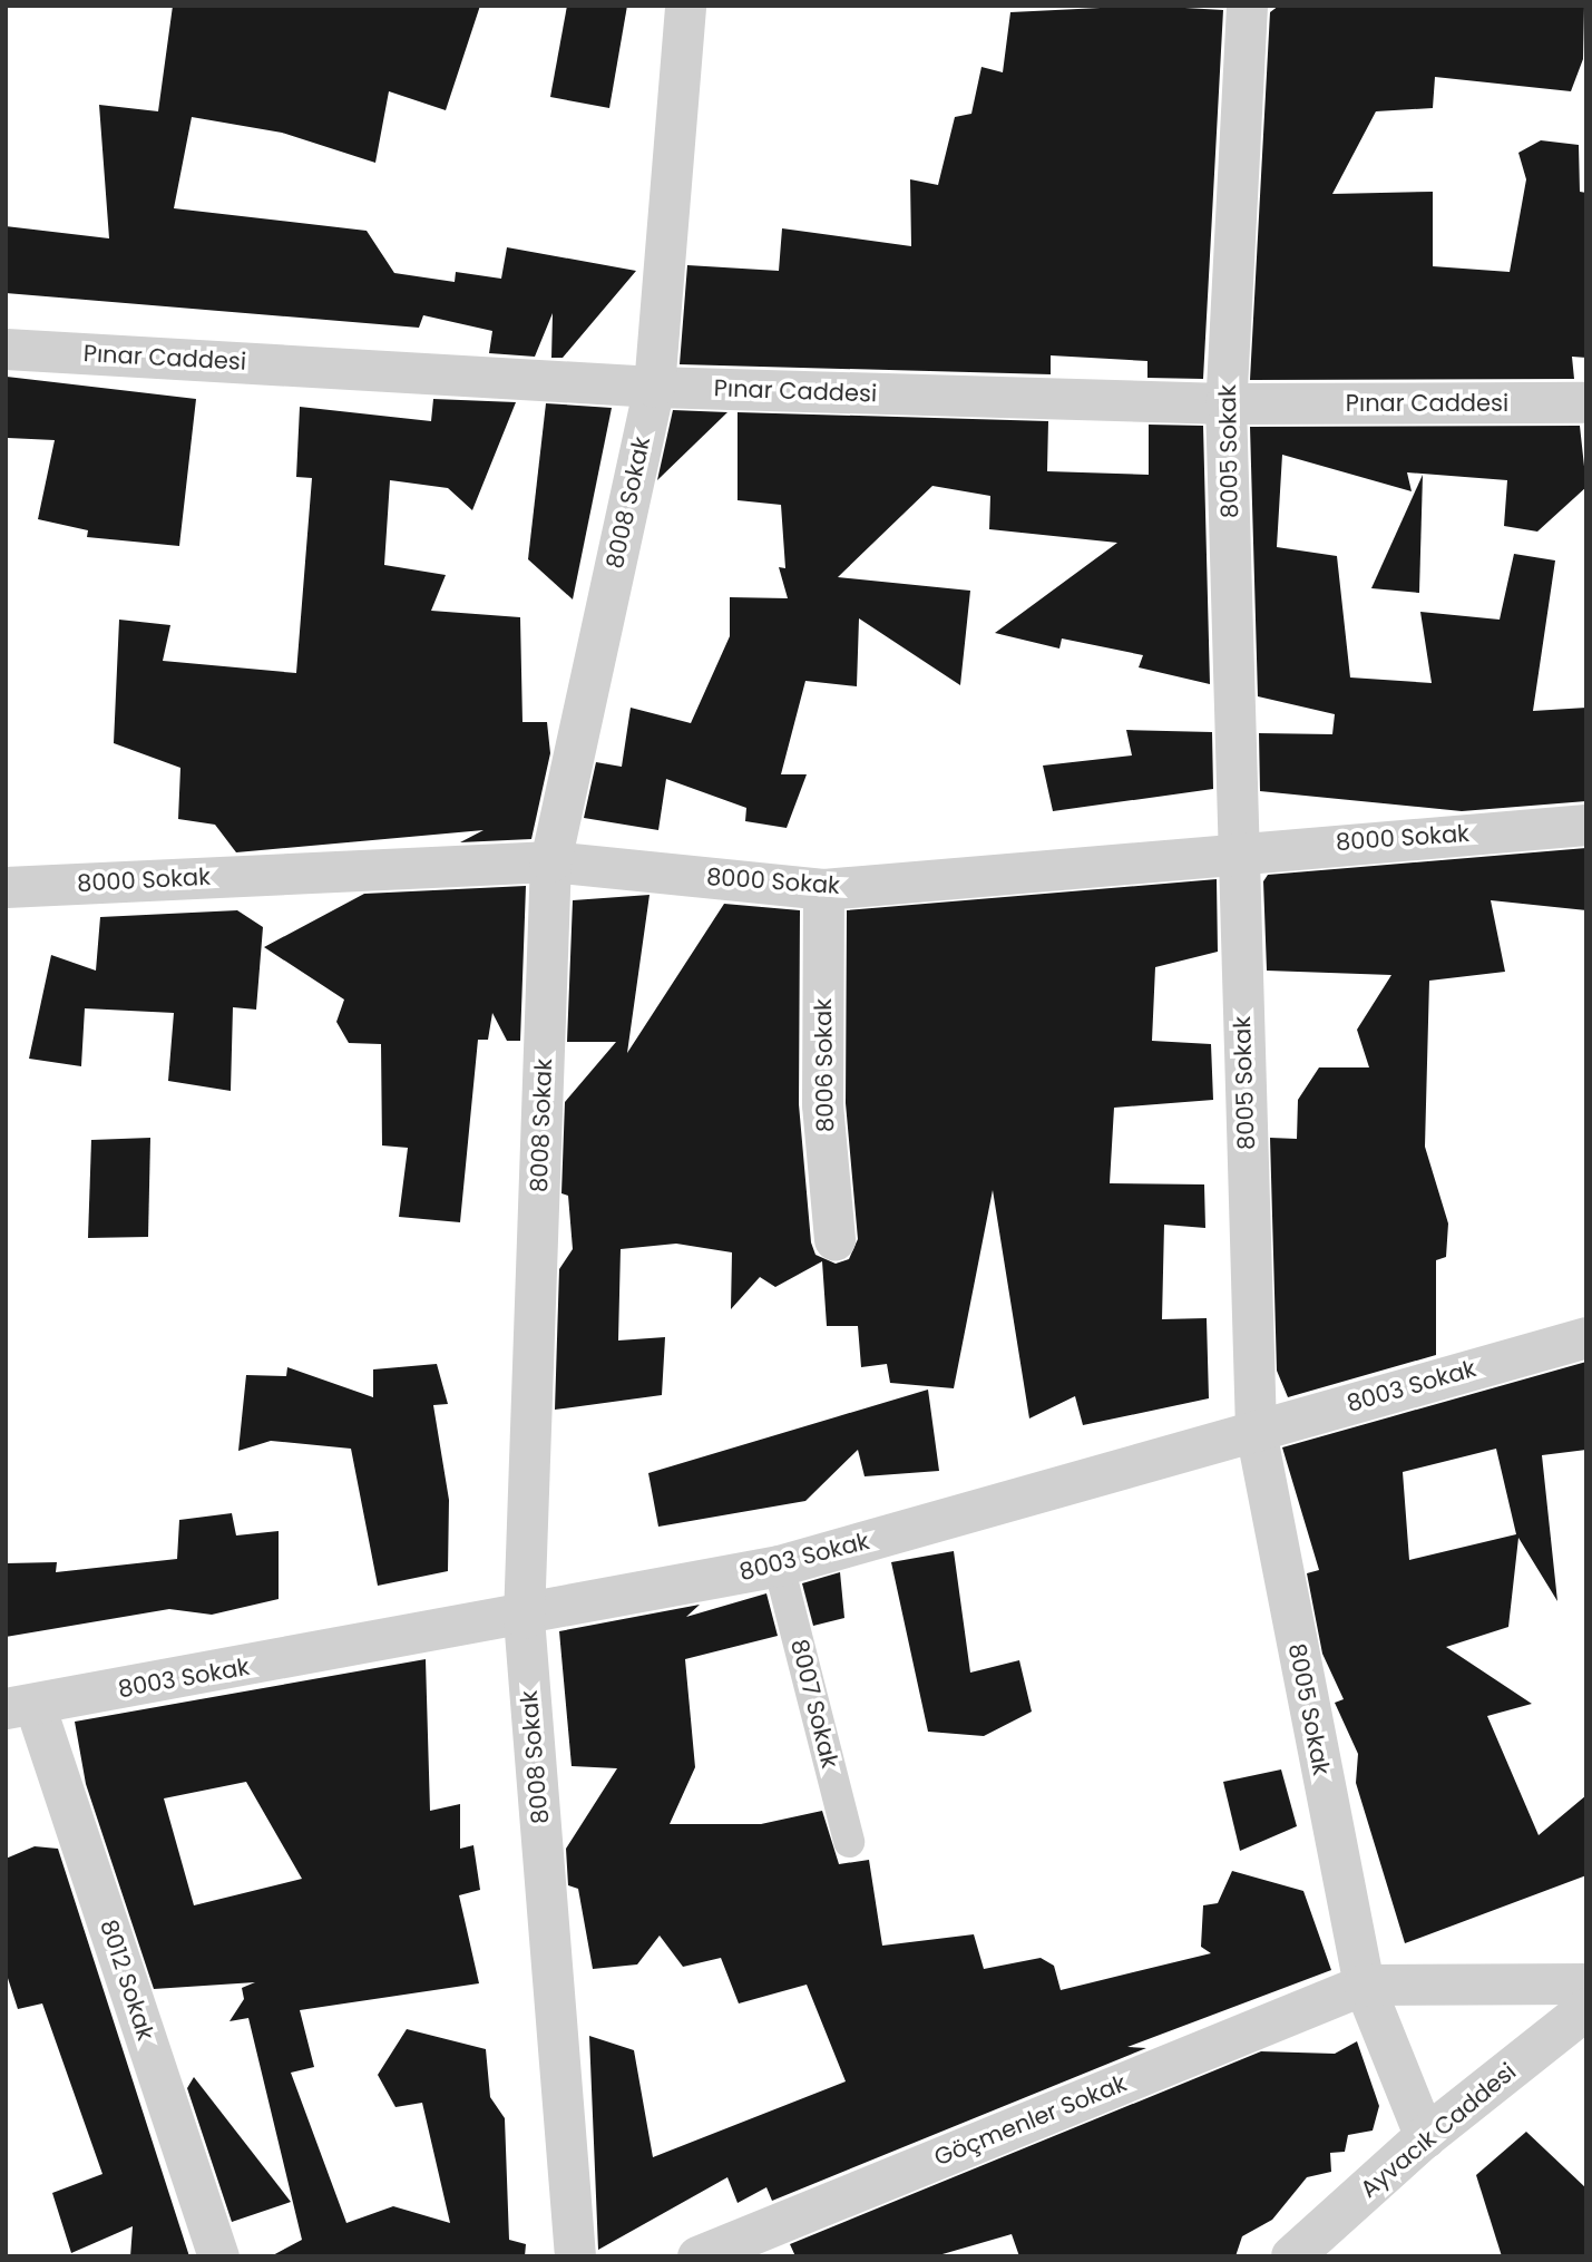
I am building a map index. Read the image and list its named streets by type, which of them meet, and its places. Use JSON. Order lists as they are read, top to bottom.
{
  "streets": {
    "street": [
      "Pınar Caddesi",
      "8005 Sokak",
      "8008 Sokak",
      "8000 Sokak",
      "8006 Sokak",
      "8003 Sokak",
      "8007 Sokak",
      "8012 Sokak",
      "Göçmenler Sokak",
      "Ayvacık Caddesi"
    ]
  },
  "crossings": [
    ["Pınar Caddesi", "8005 Sokak"],
    ["Pınar Caddesi", "8008 Sokak"],
    ["8005 Sokak", "8000 Sokak"],
    ["8005 Sokak", "8003 Sokak"],
    ["8005 Sokak", "Göçmenler Sokak"],
    ["8005 Sokak", "Ayvacık Caddesi"],
    ["8008 Sokak", "8000 Sokak"],
    ["8008 Sokak", "8003 Sokak"],
    ["8000 Sokak", "8006 Sokak"],
    ["8003 Sokak", "8007 Sokak"],
    ["8003 Sokak", "8012 Sokak"]
  ]
}
